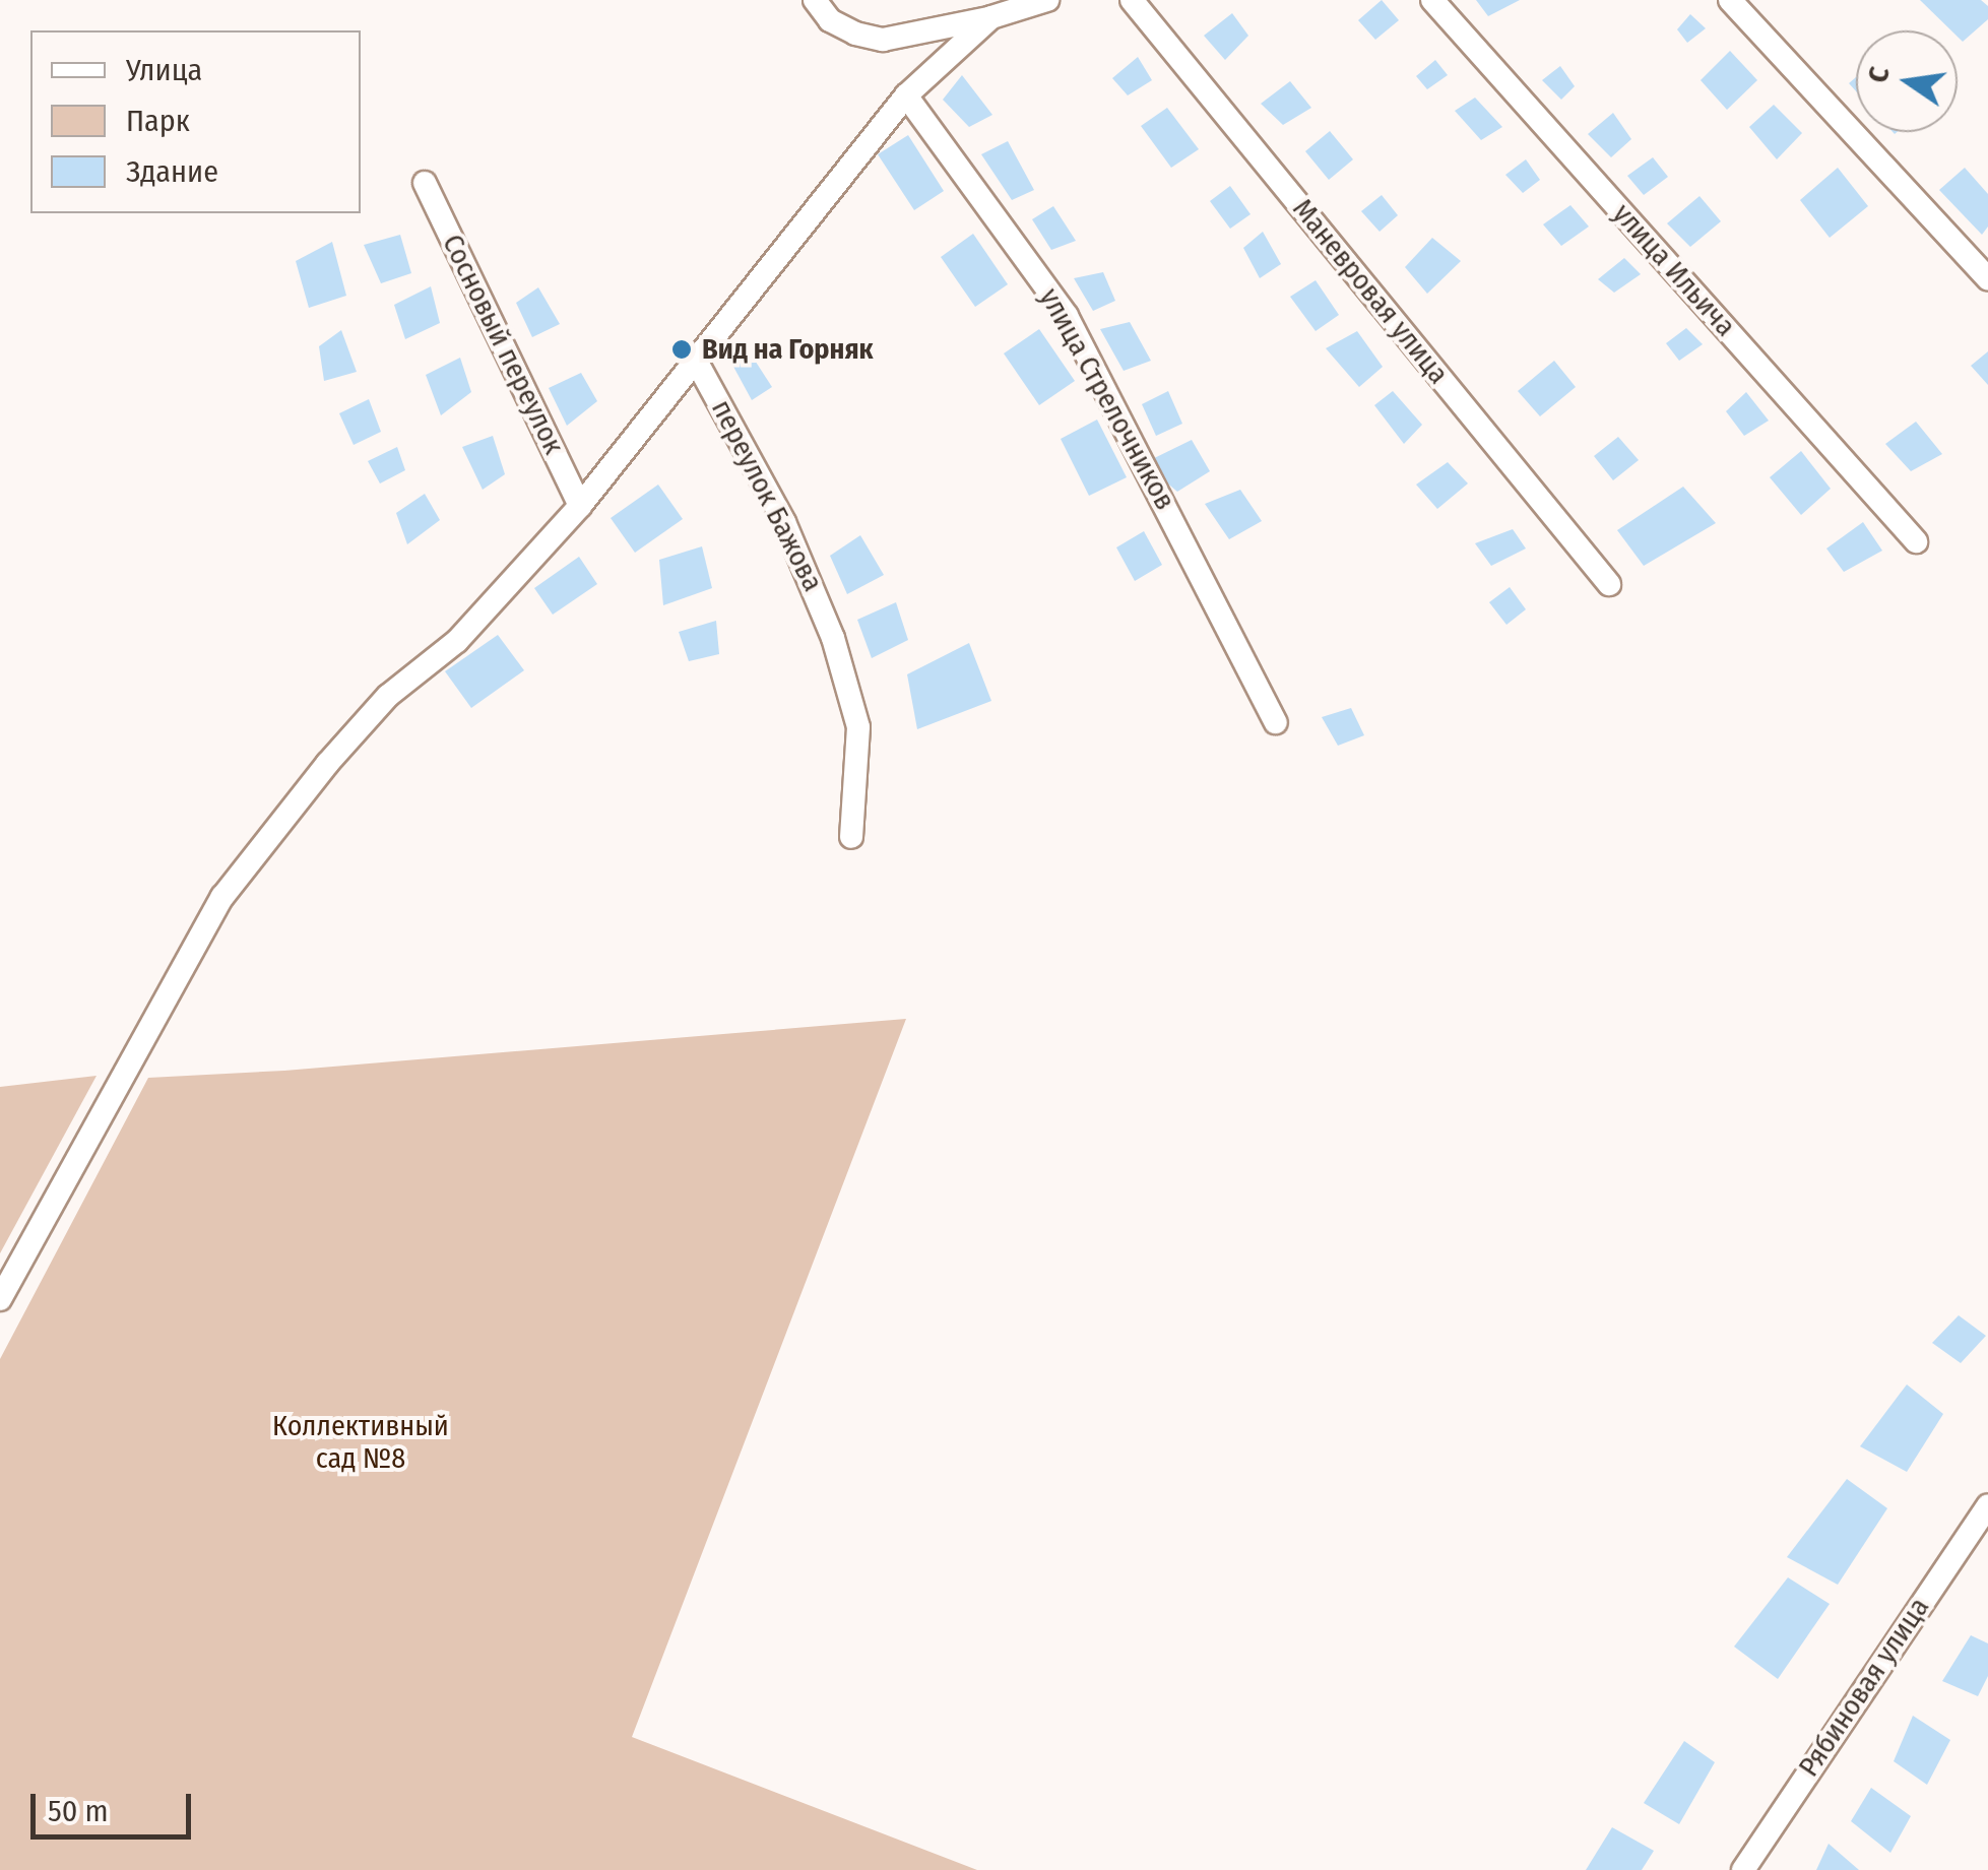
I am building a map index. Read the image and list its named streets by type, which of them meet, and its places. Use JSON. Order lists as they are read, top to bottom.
{
  "streets": {
    "street": [
      "улица Ильича",
      "Маневровая улица",
      "Сосновый переулок",
      "улица Стрелочников",
      "переулок Бажова",
      "Рябиновая улица"
    ]
  },
  "crossings": [
    ["Сосновый переулок", "переулок Бажова"]
  ],
  "parks": ["Коллективный сад №8"],
  "places": ["Вид на Горняк"],
  "legend": ["Улица", "Парк", "Здание"],
  "scale_bar": "50 m",
  "north": "left"
}
